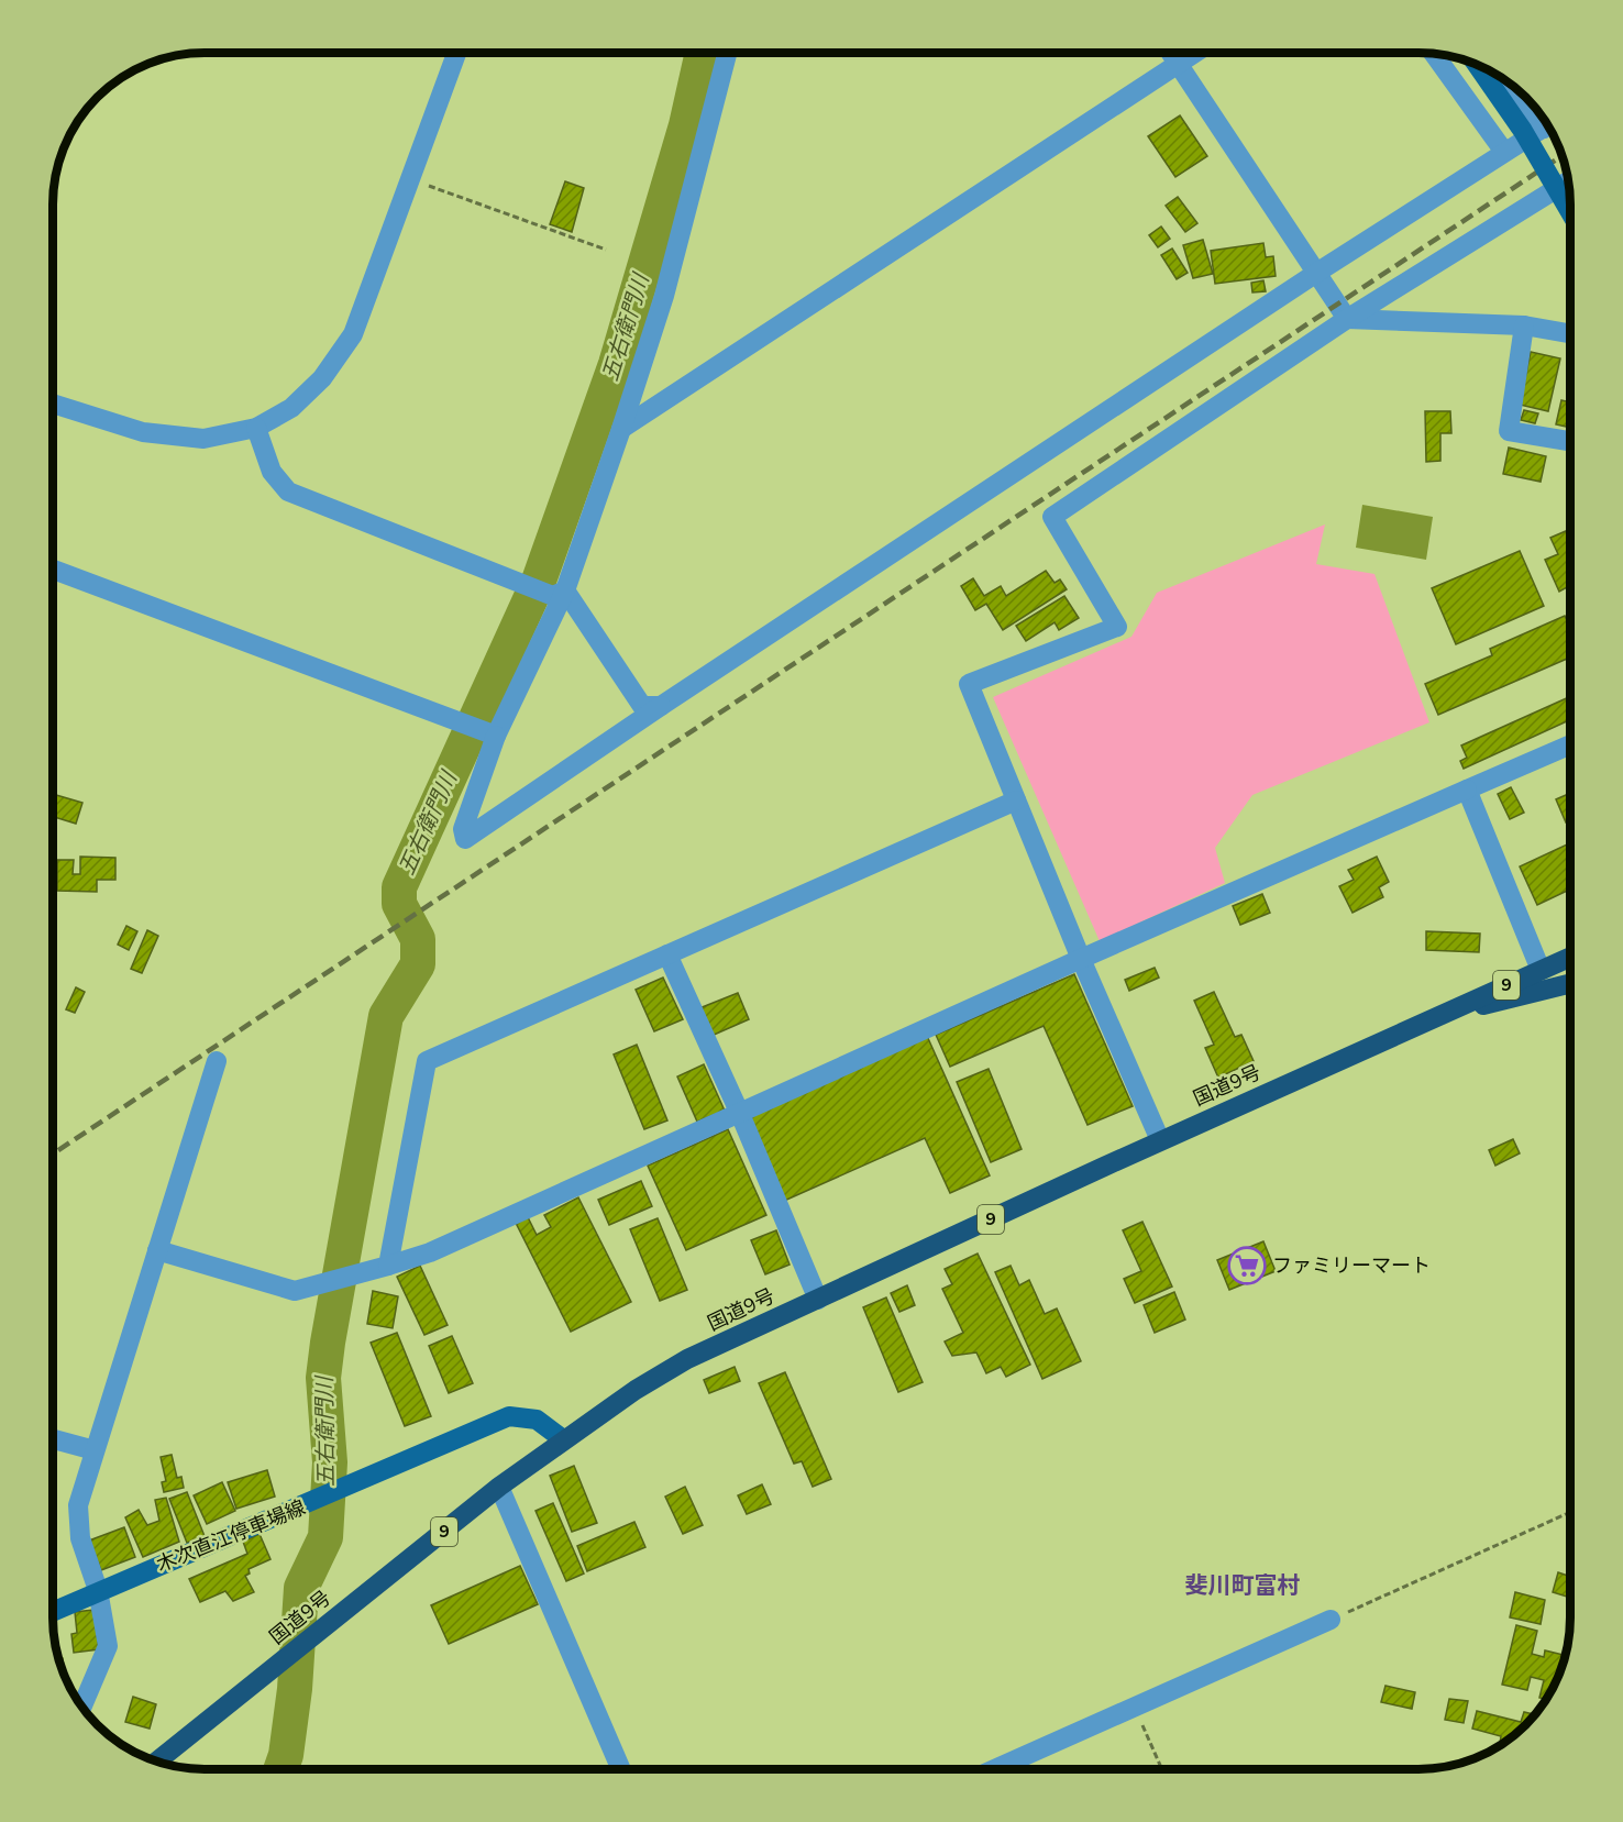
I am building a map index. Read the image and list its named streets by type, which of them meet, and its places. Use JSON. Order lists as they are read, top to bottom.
{
  "streets": {
    "highway": ["9", "国道9号"],
    "main road": ["木次直江停車場線"]
  },
  "crossings": [
    ["国道9号", "木次直江停車場線"]
  ],
  "districts": ["斐川町富村"],
  "water": ["五右衛門川"],
  "places": {
    "supermarket": ["ファミリーマート"]
  }
}
